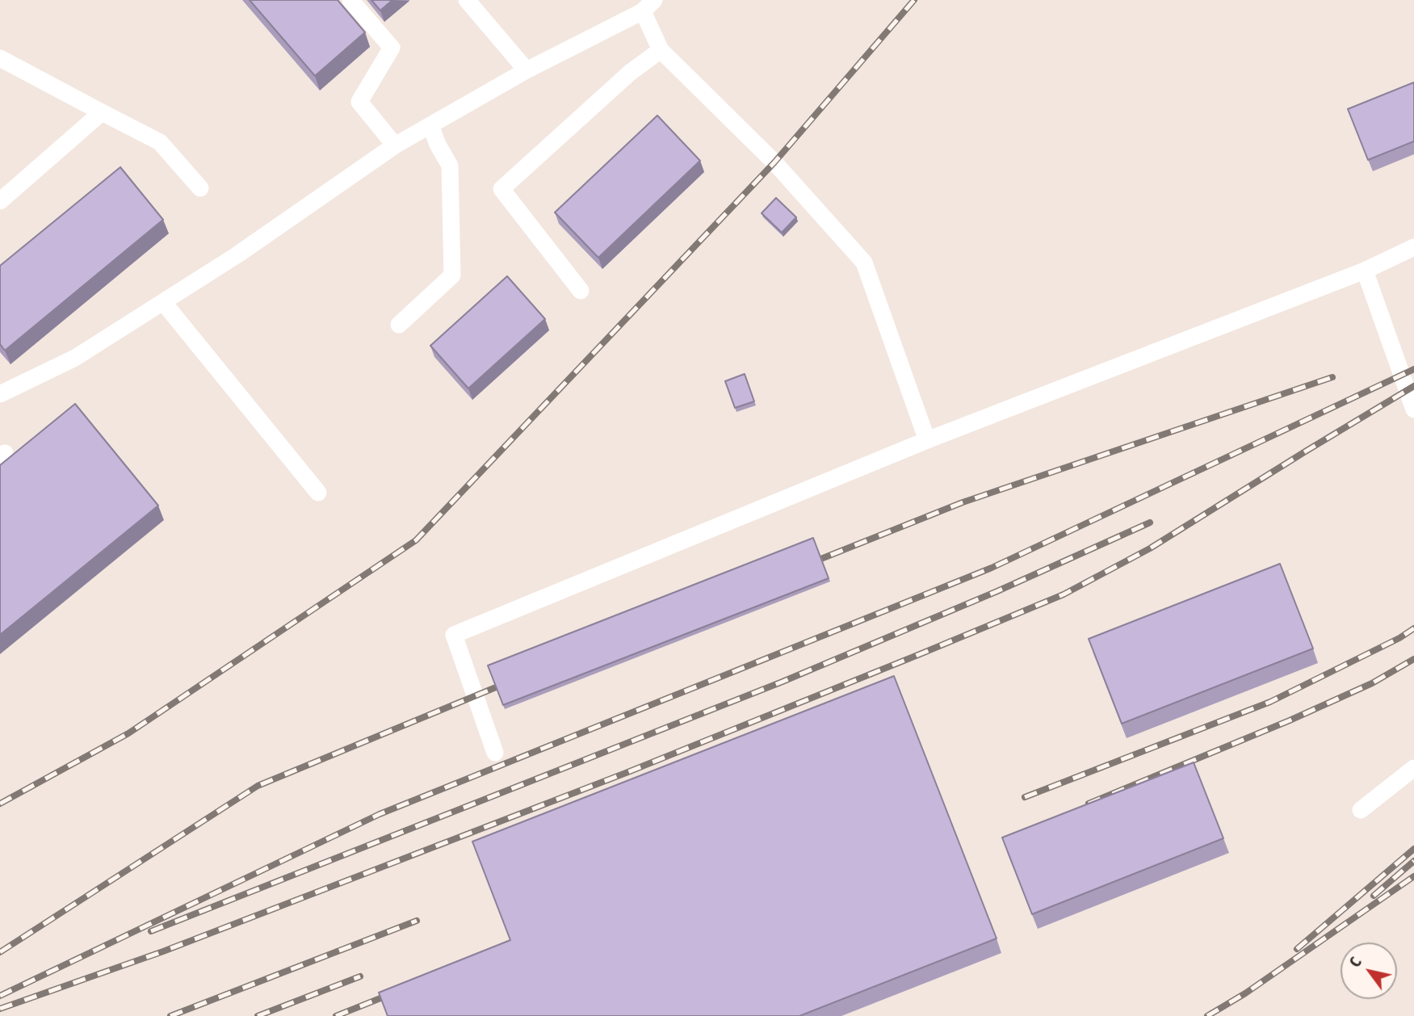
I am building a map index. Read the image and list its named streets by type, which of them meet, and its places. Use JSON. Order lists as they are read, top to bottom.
{
  "north": "top left"
}
